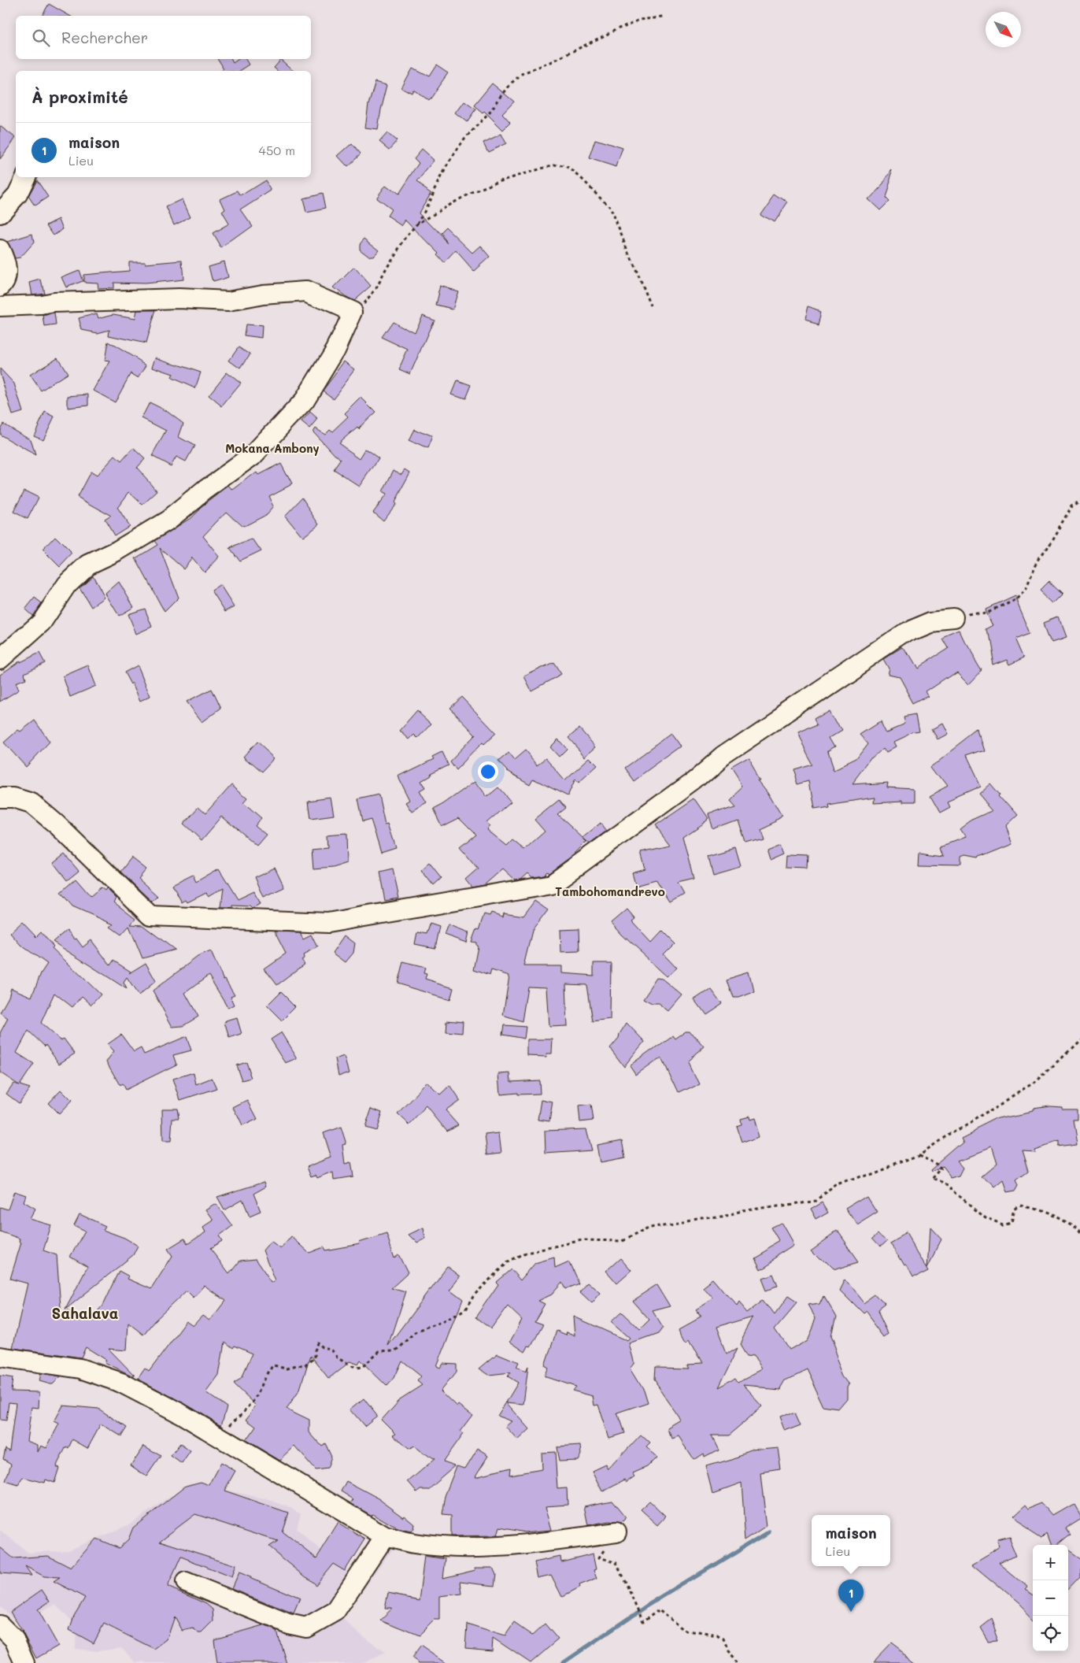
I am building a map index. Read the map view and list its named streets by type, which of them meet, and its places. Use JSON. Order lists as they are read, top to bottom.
{
  "districts": ["Mokana Ambony", "Tambohomandrevo", "Sahalava"],
  "north": "bottom right",
  "page": {
    "search": "Rechercher",
    "heading": "À proximité",
    "list": [
      {
        "mark": "1",
        "name": "maison",
        "note": "Lieu",
        "value": "450 m"
      }
    ],
    "popup": ["maison", "Lieu"],
    "map_buttons": ["+", "−"],
    "pins": "1"
  }
}
